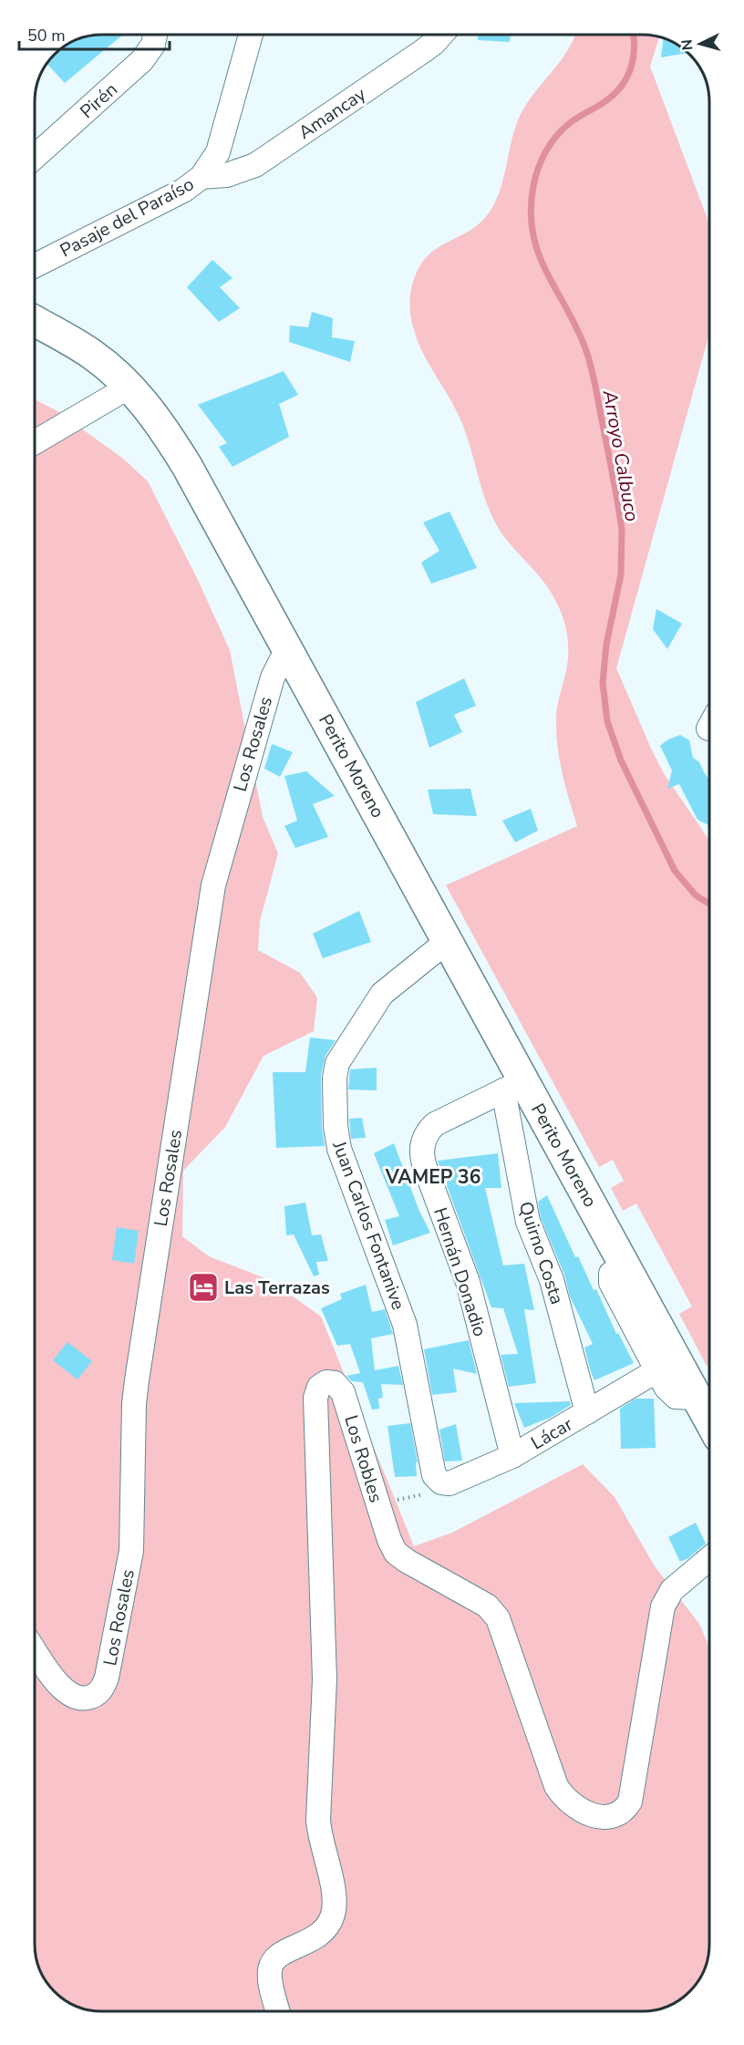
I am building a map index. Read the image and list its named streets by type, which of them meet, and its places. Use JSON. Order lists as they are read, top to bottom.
{
  "streets": {
    "main road": ["Perito Moreno"],
    "street": [
      "Pirén",
      "Amancay",
      "Pasaje del Paraíso",
      "Los Rosales",
      "Juan Carlos Fontanive",
      "Quirno Costa",
      "Hernán Donadio",
      "Lácar",
      "Los Robles"
    ]
  },
  "crossings": [
    ["Amancay", "Pasaje del Paraíso"],
    ["Los Rosales", "Perito Moreno"],
    ["Perito Moreno", "Juan Carlos Fontanive"],
    ["Perito Moreno", "Quirno Costa"],
    ["Perito Moreno", "Hernán Donadio"],
    ["Juan Carlos Fontanive", "Lácar"],
    ["Quirno Costa", "Hernán Donadio"],
    ["Quirno Costa", "Lácar"],
    ["Hernán Donadio", "Lácar"]
  ],
  "districts": ["VAMEP 36"],
  "water": ["Arroyo Calbuco"],
  "places": {
    "hotel": ["Las Terrazas"]
  },
  "scale_bar": "50 m",
  "north": "left"
}
